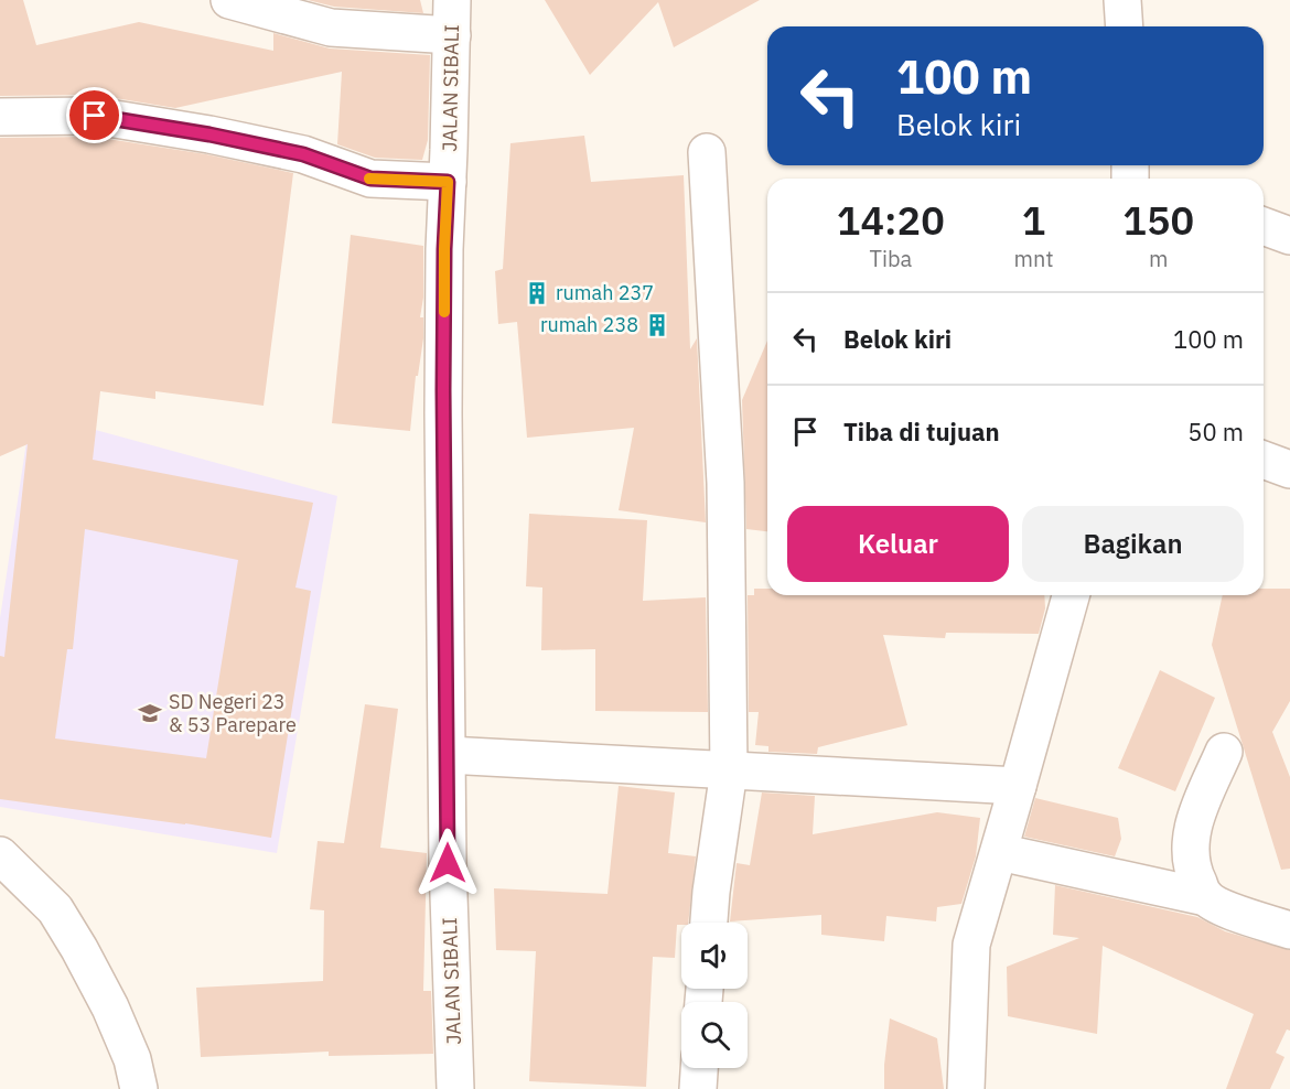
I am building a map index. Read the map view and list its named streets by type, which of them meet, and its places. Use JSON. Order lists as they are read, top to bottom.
{
  "streets": {
    "street": ["JALAN SIBALI"]
  },
  "places": {
    "building": ["rumah 237", "rumah 238"],
    "school or university": ["SD Negeri 23 & 53 Parepare"]
  },
  "page": {
    "turn": ["100 m", "Belok kiri"],
    "eta": [
      "14:20",
      "Tiba",
      "1",
      "mnt",
      "150",
      "m"
    ],
    "list": [
      {
        "name": "Belok kiri",
        "value": "100 m"
      },
      {
        "name": "Tiba di tujuan",
        "value": "50 m"
      }
    ],
    "buttons": ["Keluar", "Bagikan"]
  }
}
